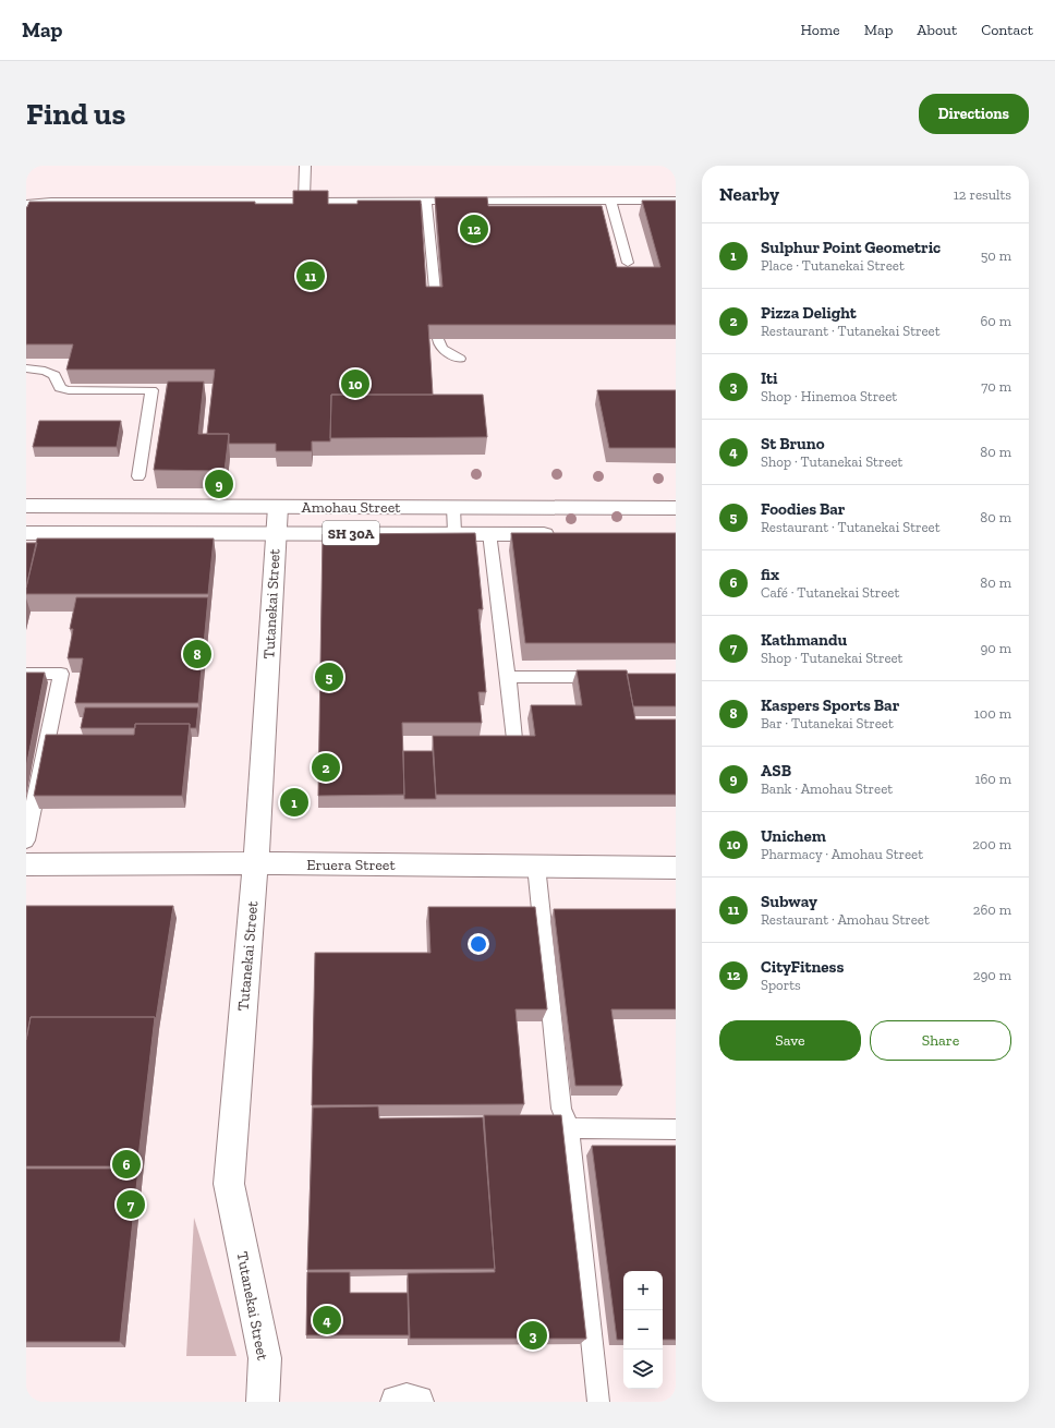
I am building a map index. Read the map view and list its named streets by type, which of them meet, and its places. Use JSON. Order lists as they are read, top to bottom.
{
  "streets": {
    "street": [
      "Amohau Street",
      "SH 30A",
      "Tutanekai Street",
      "Eruera Street"
    ]
  },
  "crossings": [
    ["Amohau Street", "Tutanekai Street"],
    ["Tutanekai Street", "Eruera Street"]
  ],
  "page": {
    "header": "Map",
    "nav": [
      "Home",
      "Map",
      "About",
      "Contact"
    ],
    "buttons": [
      "Directions",
      ["Save", "Share"]
    ],
    "title": "Find us",
    "heading": ["Nearby", "12 results"],
    "pins": [
      "12",
      "11",
      "10",
      "9",
      "8",
      "5",
      "2",
      "1",
      "6",
      "7",
      "4",
      "3"
    ],
    "list": [
      {
        "mark": "1",
        "name": "Sulphur Point Geometric",
        "note": "Place · Tutanekai Street",
        "value": "50 m"
      },
      {
        "mark": "2",
        "name": "Pizza Delight",
        "note": "Restaurant · Tutanekai Street",
        "value": "60 m"
      },
      {
        "mark": "3",
        "name": "Iti",
        "note": "Shop · Hinemoa Street",
        "value": "70 m"
      },
      {
        "mark": "4",
        "name": "St Bruno",
        "note": "Shop · Tutanekai Street",
        "value": "80 m"
      },
      {
        "mark": "5",
        "name": "Foodies Bar",
        "note": "Restaurant · Tutanekai Street",
        "value": "80 m"
      },
      {
        "mark": "6",
        "name": "fix",
        "note": "Café · Tutanekai Street",
        "value": "80 m"
      },
      {
        "mark": "7",
        "name": "Kathmandu",
        "note": "Shop · Tutanekai Street",
        "value": "90 m"
      },
      {
        "mark": "8",
        "name": "Kaspers Sports Bar",
        "note": "Bar · Tutanekai Street",
        "value": "100 m"
      },
      {
        "mark": "9",
        "name": "ASB",
        "note": "Bank · Amohau Street",
        "value": "160 m"
      },
      {
        "mark": "10",
        "name": "Unichem",
        "note": "Pharmacy · Amohau Street",
        "value": "200 m"
      },
      {
        "mark": "11",
        "name": "Subway",
        "note": "Restaurant · Amohau Street",
        "value": "260 m"
      },
      {
        "mark": "12",
        "name": "CityFitness",
        "note": "Sports",
        "value": "290 m"
      }
    ],
    "map_buttons": ["+", "−"]
  }
}
